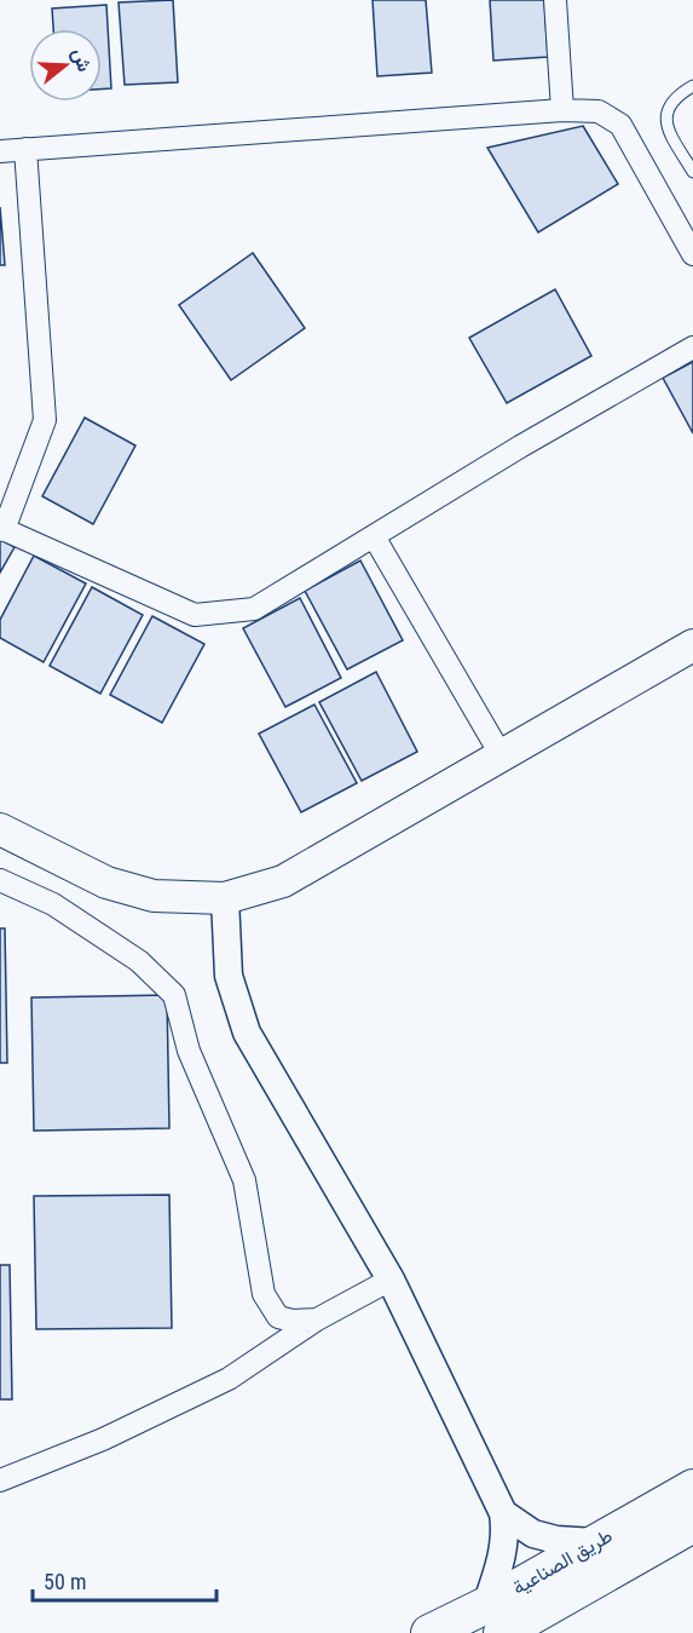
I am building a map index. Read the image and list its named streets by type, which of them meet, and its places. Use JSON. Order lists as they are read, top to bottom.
{
  "streets": {
    "highway": ["طريق الصناعية"]
  },
  "scale_bar": "50 m",
  "north": "right"
}
